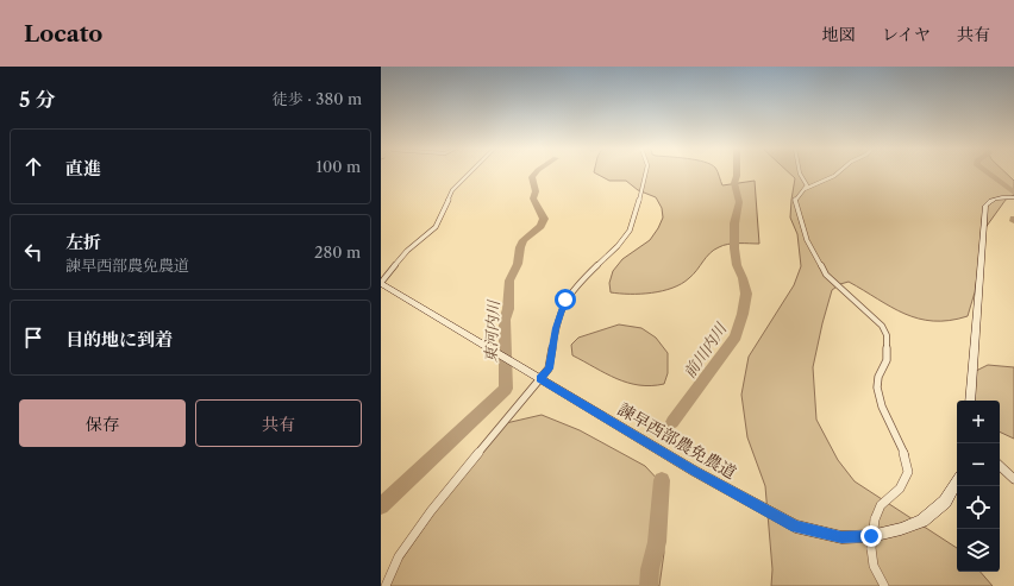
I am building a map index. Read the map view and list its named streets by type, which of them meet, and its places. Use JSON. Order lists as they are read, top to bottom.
{
  "streets": {
    "street": ["諫早西部農免農道"]
  },
  "water": ["東河内川", "前川内川"],
  "page": {
    "header": "Locato",
    "nav": ["地図", "レイヤ", "共有"],
    "heading": ["5 分", "徒歩 · 380 m"],
    "list": [
      ["直進", "100 m"],
      ["左折", "諫早西部農免農道", "280 m"],
      "目的地に到着"
    ],
    "buttons": ["保存", "共有"],
    "map_buttons": ["+", "−"]
  }
}
